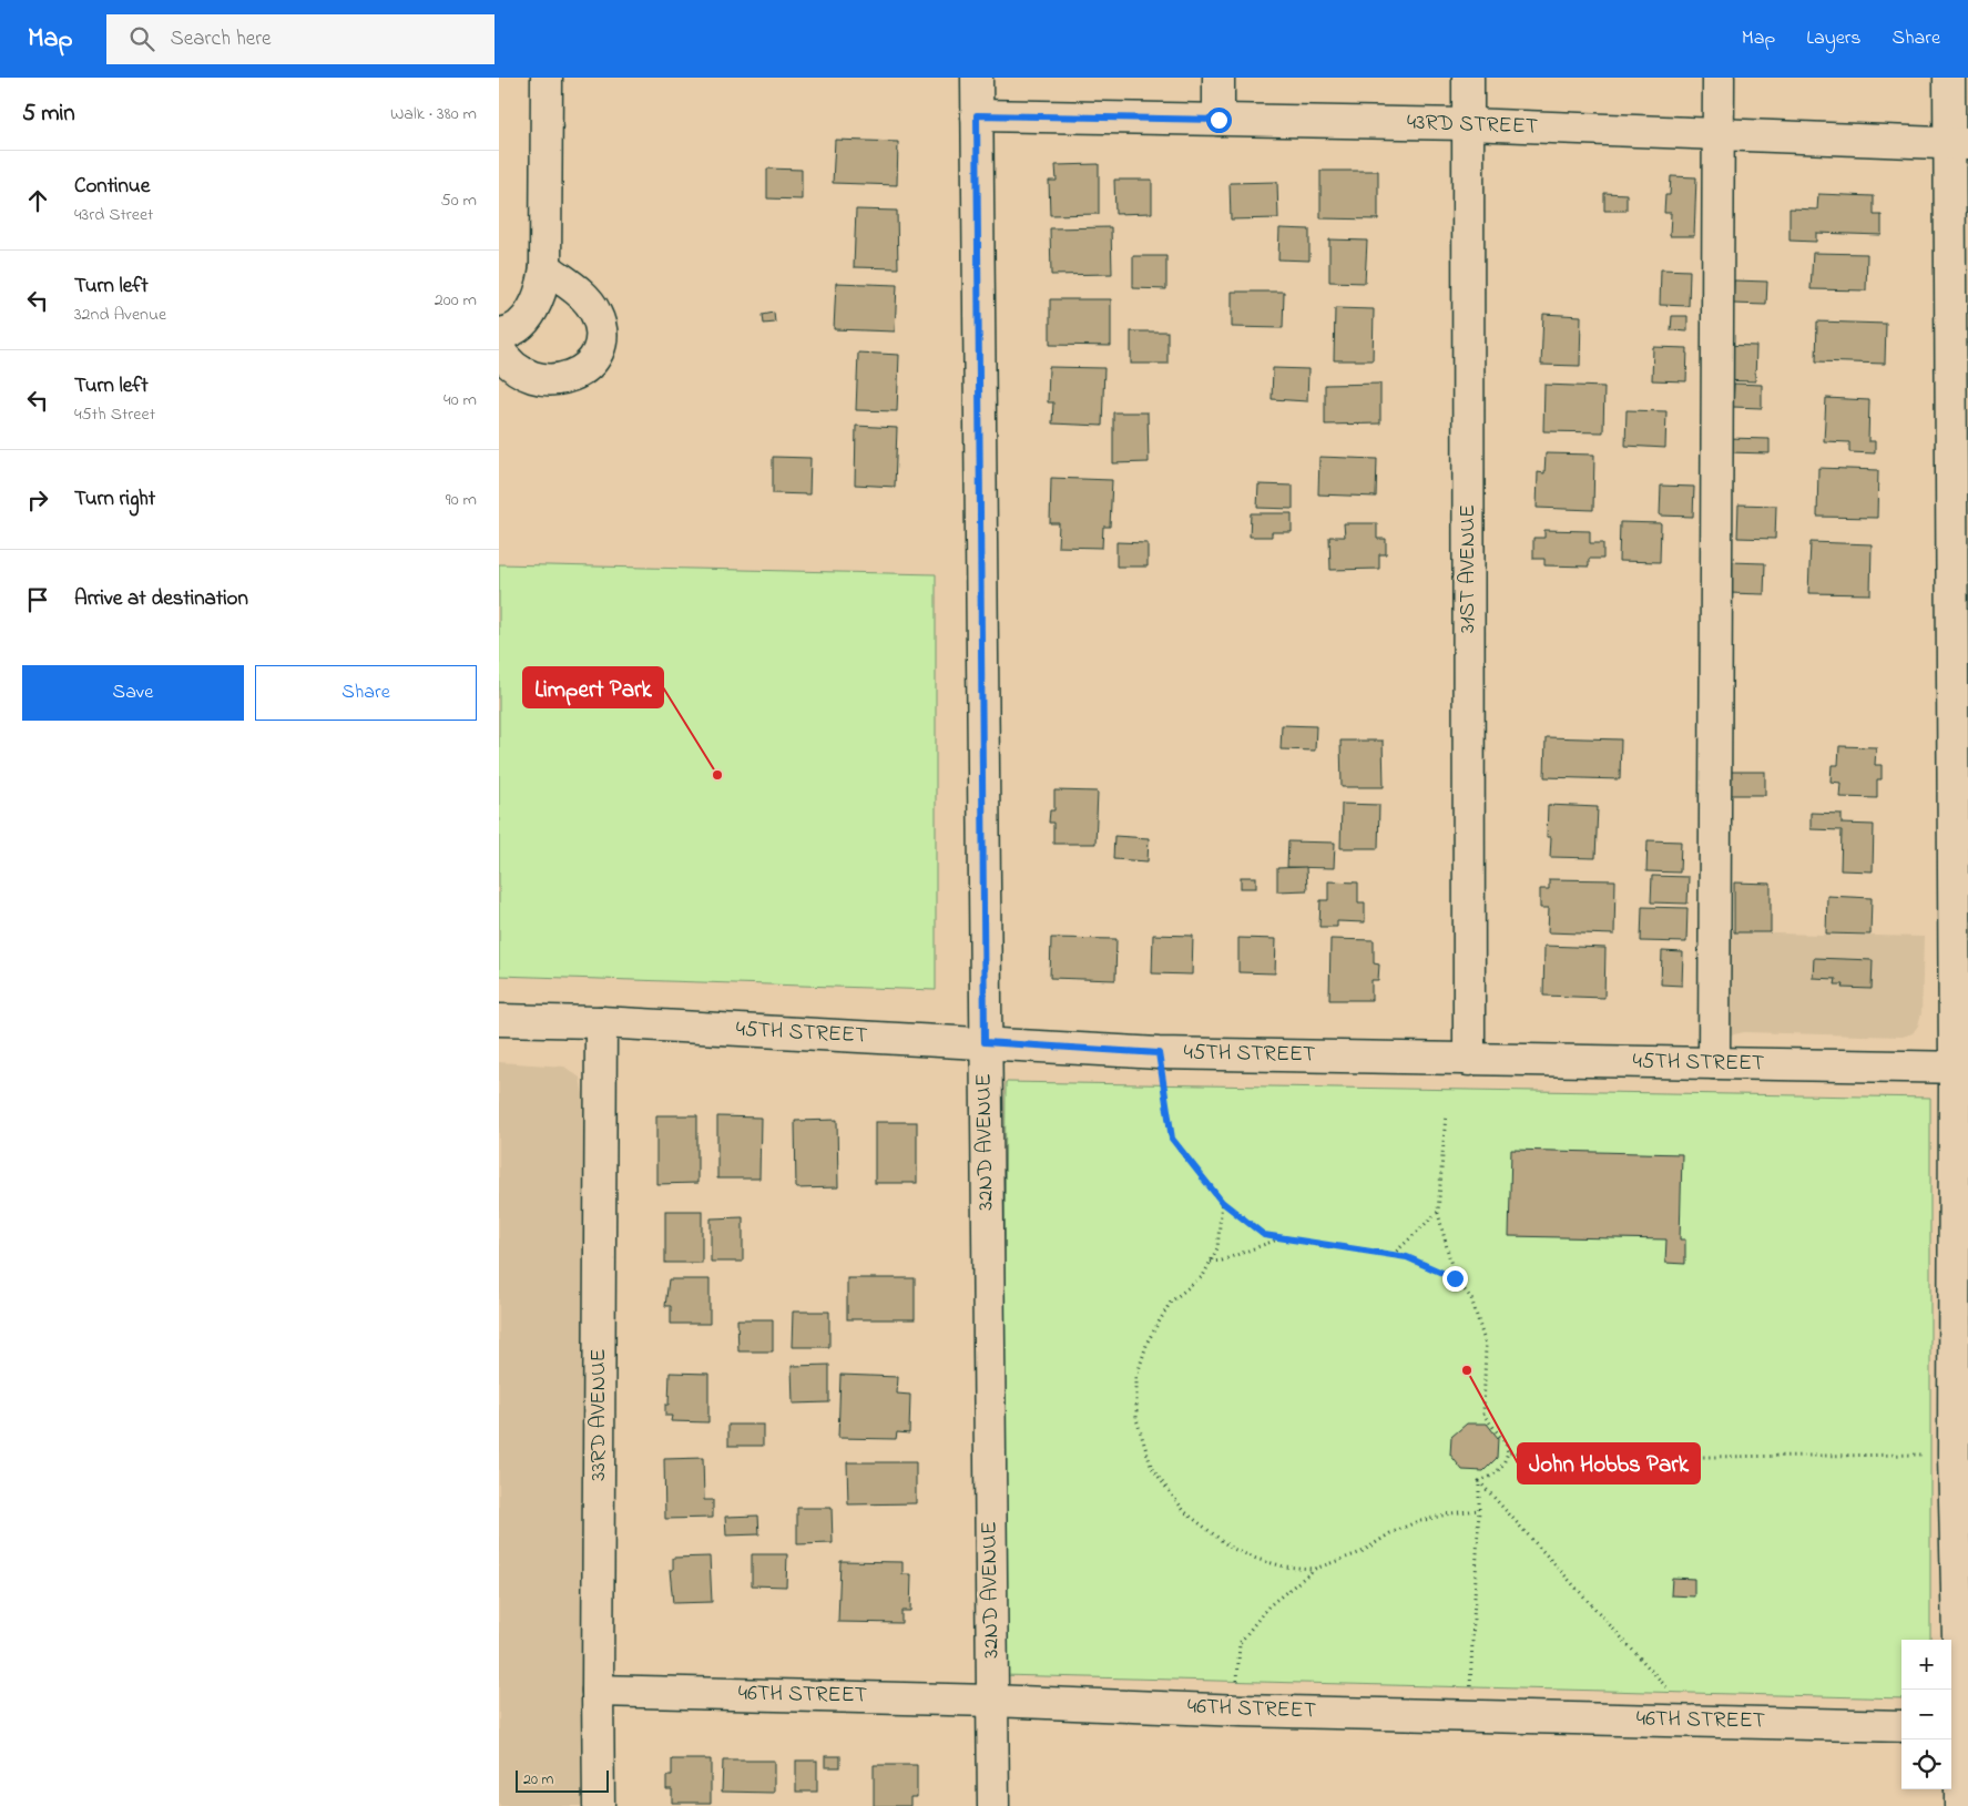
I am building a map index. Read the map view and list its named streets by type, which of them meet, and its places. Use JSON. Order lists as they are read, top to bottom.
{
  "streets": {
    "street": [
      "43RD STREET",
      "31ST AVENUE",
      "45TH STREET",
      "32ND AVENUE",
      "33RD AVENUE",
      "46TH STREET"
    ]
  },
  "crossings": [
    ["43RD STREET", "31ST AVENUE"],
    ["43RD STREET", "32ND AVENUE"],
    ["31ST AVENUE", "45TH STREET"],
    ["45TH STREET", "32ND AVENUE"],
    ["45TH STREET", "33RD AVENUE"],
    ["32ND AVENUE", "46TH STREET"],
    ["33RD AVENUE", "46TH STREET"]
  ],
  "places": ["Limpert Park", "John Hobbs Park"],
  "scale_bar": "20 m",
  "page": {
    "header": "Map",
    "search": "Search here",
    "nav": ["Map", "Layers", "Share"],
    "heading": ["5 min", "Walk · 380 m"],
    "list": [
      ["Continue", "43rd Street", "50 m"],
      ["Turn left", "32nd Avenue", "200 m"],
      ["Turn left", "45th Street", "40 m"],
      ["Turn right", "90 m"],
      "Arrive at destination"
    ],
    "buttons": ["Save", "Share"],
    "map_buttons": ["+", "−"],
    "scale": "20 m"
  }
}
